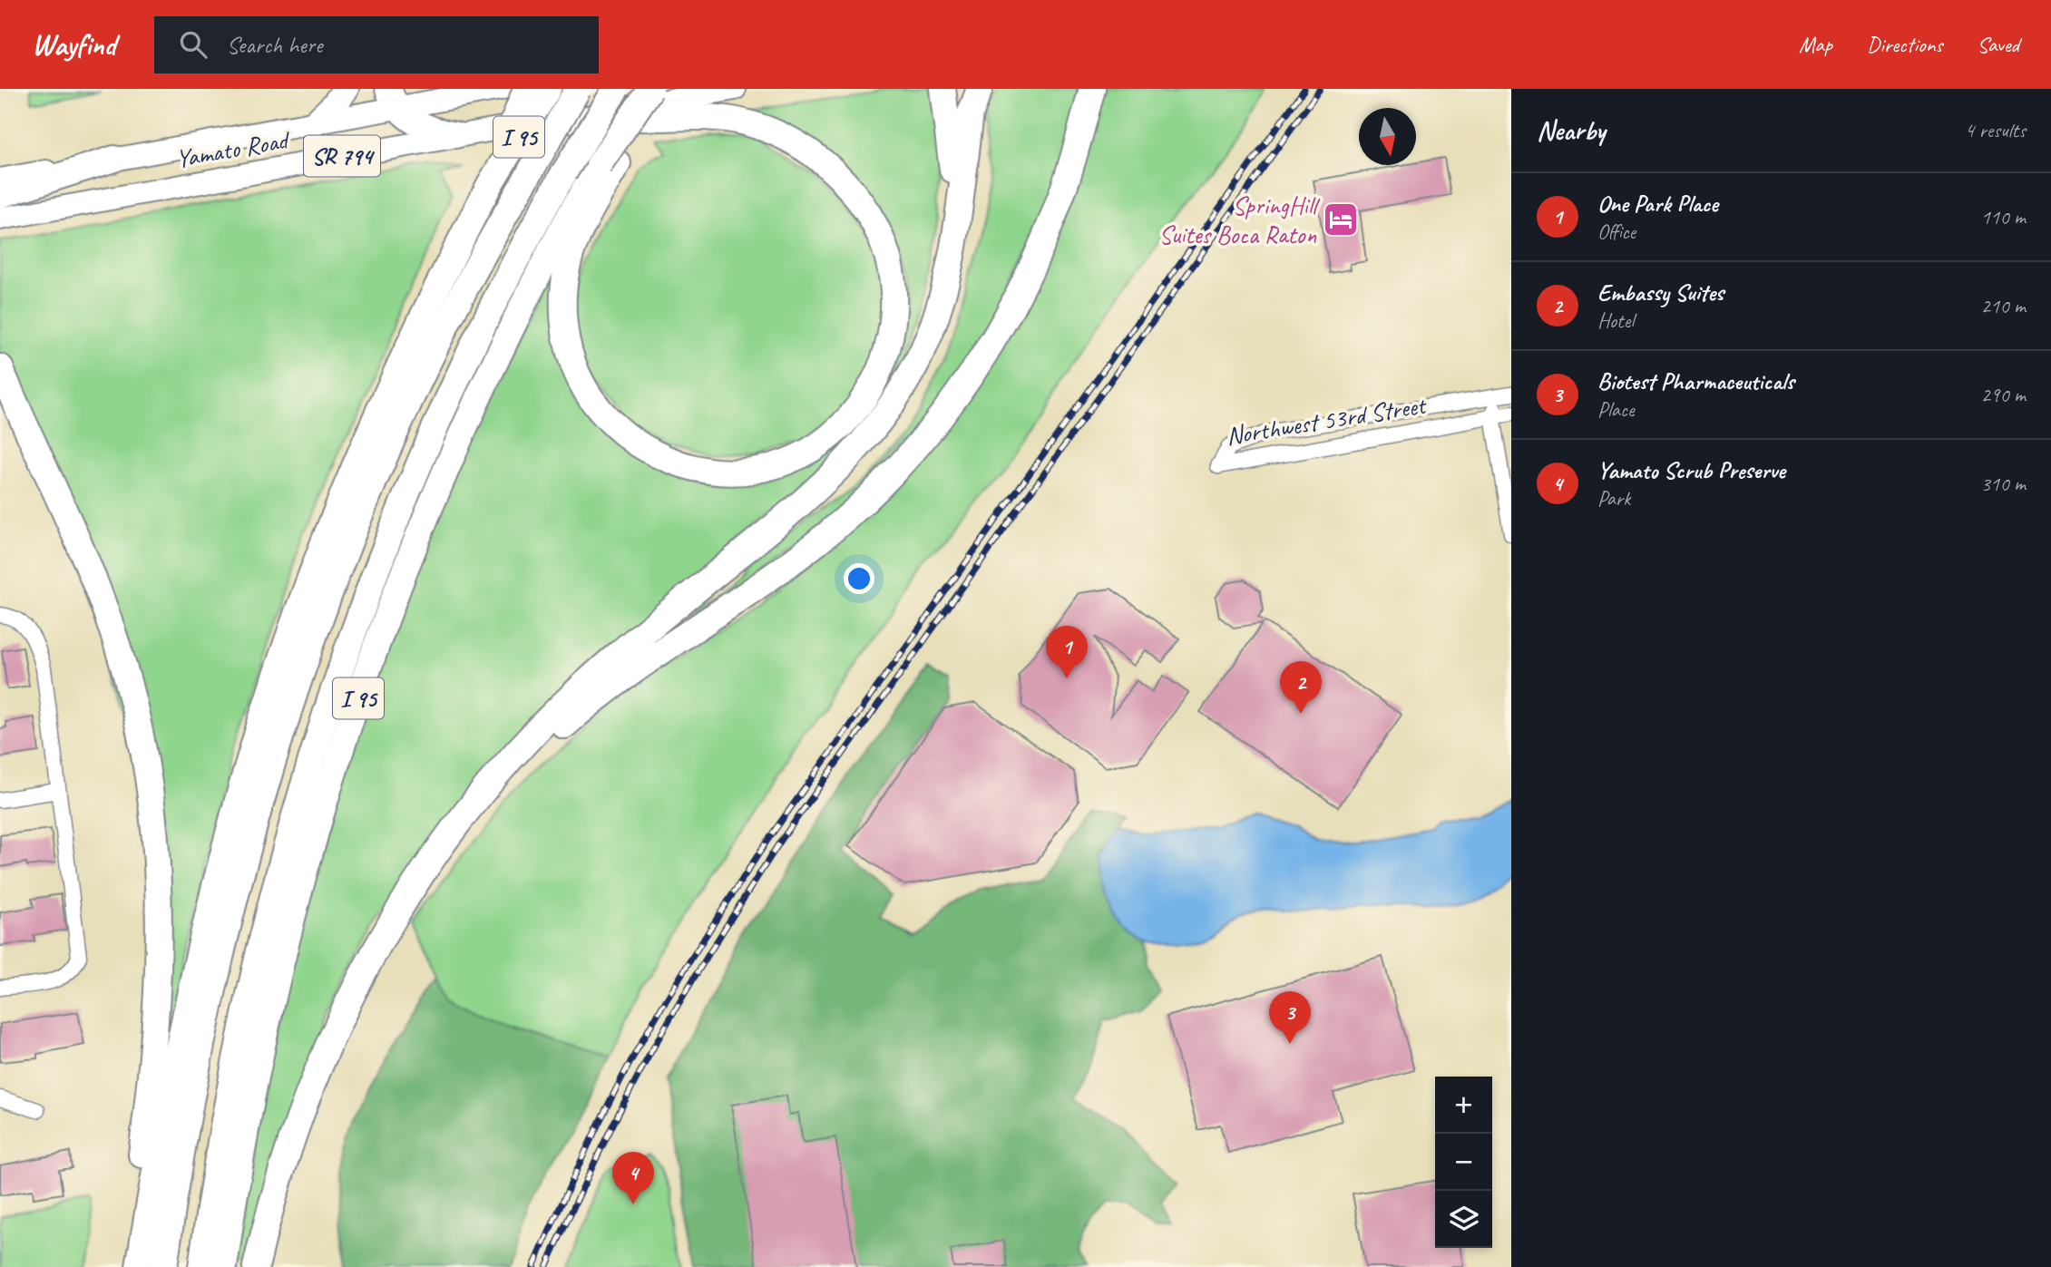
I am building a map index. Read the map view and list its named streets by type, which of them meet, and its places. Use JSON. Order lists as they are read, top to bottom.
{
  "streets": {
    "highway": ["I 95"],
    "main road": ["Yamato Road", "SR 794"],
    "street": ["Northwest 53rd Street"]
  },
  "places": {
    "hotel": ["SpringHill Suites Boca Raton"]
  },
  "north": "bottom",
  "page": {
    "header": "Wayfind",
    "search": "Search here",
    "nav": ["Map", "Directions", "Saved"],
    "heading": ["Nearby", "4 results"],
    "list": [
      {
        "mark": "1",
        "name": "One Park Place",
        "note": "Office",
        "value": "110 m"
      },
      {
        "mark": "2",
        "name": "Embassy Suites",
        "note": "Hotel",
        "value": "210 m"
      },
      {
        "mark": "3",
        "name": "Biotest Pharmaceuticals",
        "note": "Place",
        "value": "290 m"
      },
      {
        "mark": "4",
        "name": "Yamato Scrub Preserve",
        "note": "Park",
        "value": "310 m"
      }
    ],
    "pins": [
      "1",
      "2",
      "3",
      "4"
    ],
    "map_buttons": ["+", "−"]
  }
}
